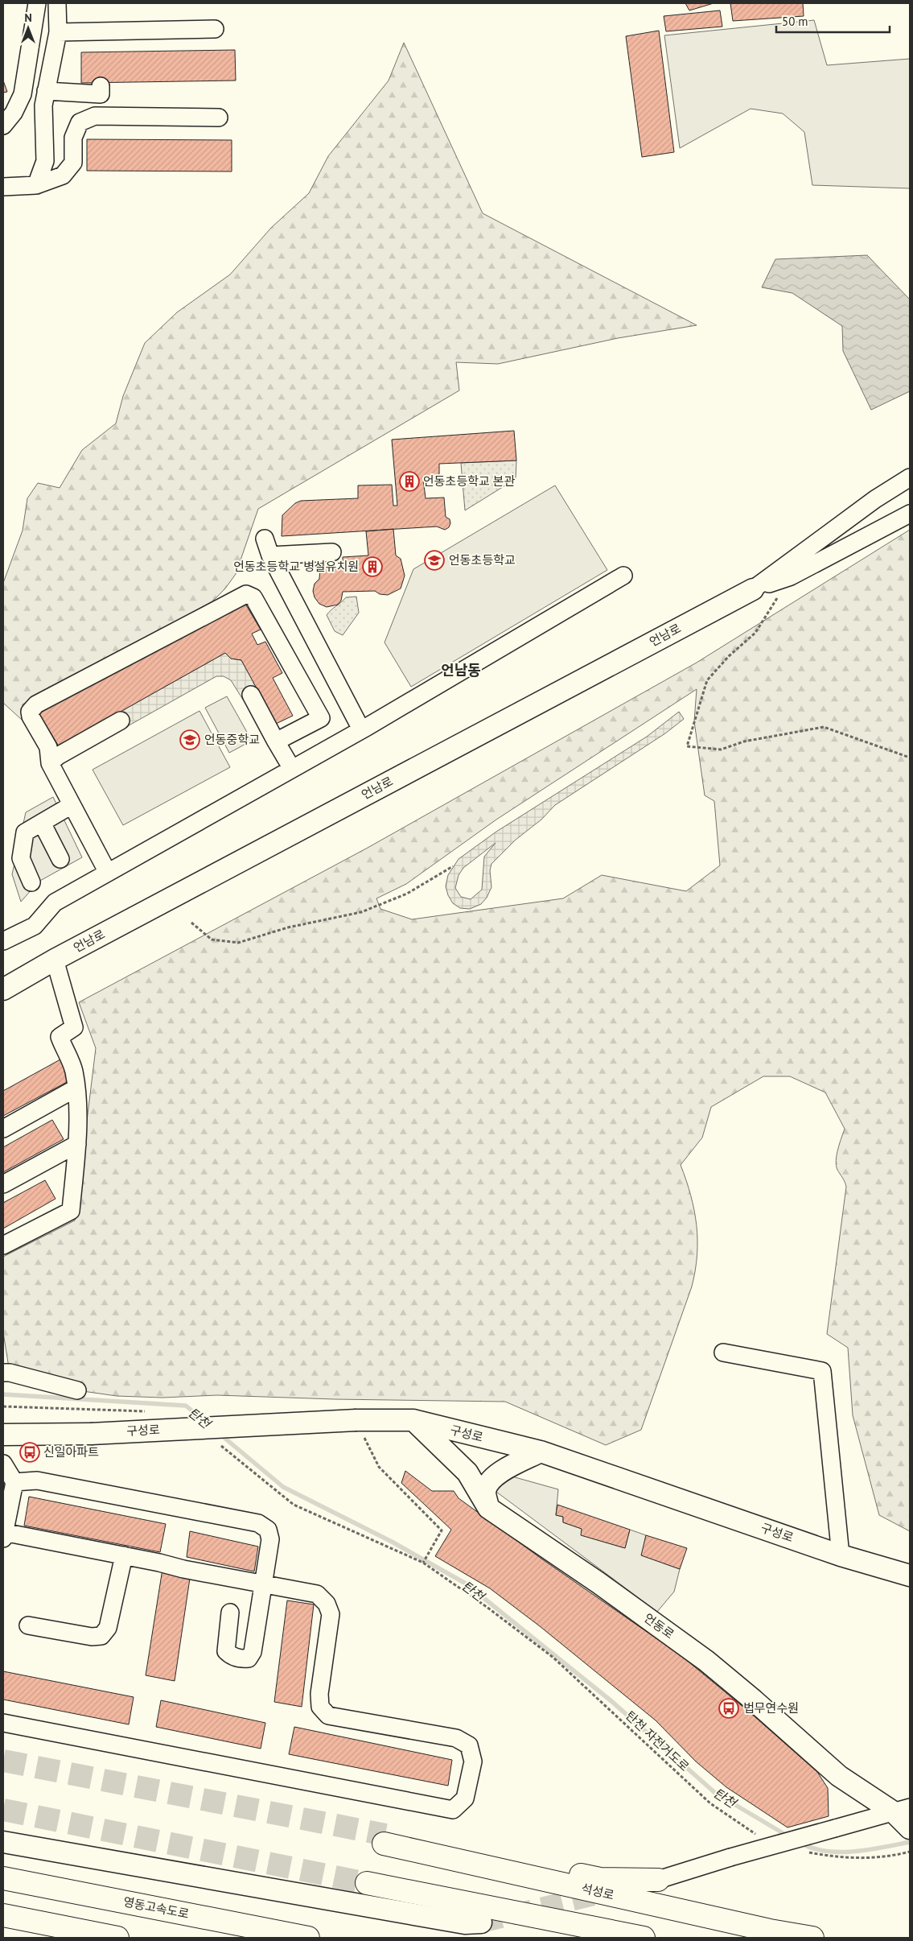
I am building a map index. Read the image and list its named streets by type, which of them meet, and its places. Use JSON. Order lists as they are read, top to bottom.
{
  "streets": {
    "highway": ["석성로", "영동고속도로"],
    "main road": ["언남로", "구성로", "언동로"],
    "path": ["탄천 자전거도로"]
  },
  "crossings": [
    ["구성로", "언동로"]
  ],
  "districts": ["언남동"],
  "water": ["탄천"],
  "places": {
    "building": ["언동초등학교 본관", "언동초등학교 병설유치원"],
    "school or university": ["언동초등학교", "언동중학교"],
    "bus stop": ["신일아파트", "법무연수원"]
  },
  "scale_bar": "50 m",
  "north": "top"
}
